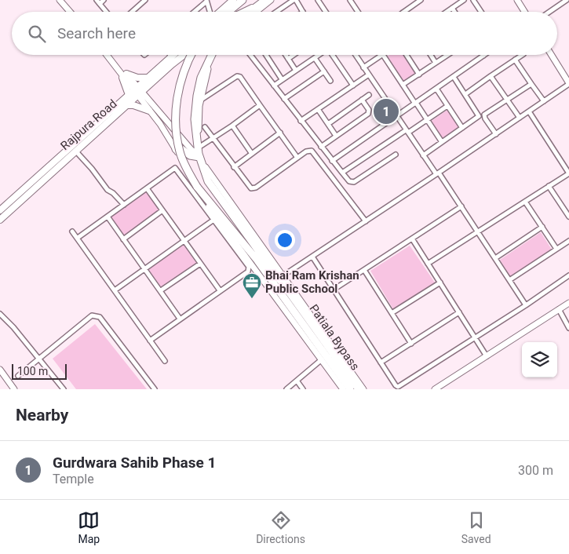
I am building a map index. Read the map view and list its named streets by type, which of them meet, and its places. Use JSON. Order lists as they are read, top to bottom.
{
  "streets": {
    "highway": ["Patiala Bypass"],
    "main road": ["Rajpura Road"]
  },
  "places": {
    "office": ["Bhai Ram Krishan Public School"]
  },
  "scale_bar": "100 m",
  "page": {
    "search": "Search here",
    "pins": "1",
    "scale": "100 m",
    "heading": "Nearby",
    "list": [
      {
        "mark": "1",
        "name": "Gurdwara Sahib Phase 1",
        "note": "Temple",
        "value": "300 m"
      }
    ],
    "nav": ["Map", "Directions", "Saved"]
  }
}
